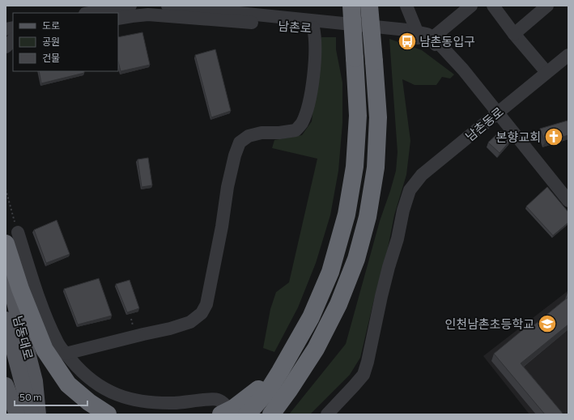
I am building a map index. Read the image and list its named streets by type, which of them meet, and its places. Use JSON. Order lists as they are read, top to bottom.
{
  "streets": {
    "main road": ["남동대로"],
    "street": ["남촌로", "남촌동로"]
  },
  "crossings": [
    ["남촌로", "남촌동로"]
  ],
  "places": {
    "bus stop": ["남촌동입구"],
    "church": ["본향교회"],
    "school or university": ["인천남촌초등학교"]
  },
  "legend": ["도로", "공원", "건물"],
  "scale_bar": "50 m"
}
